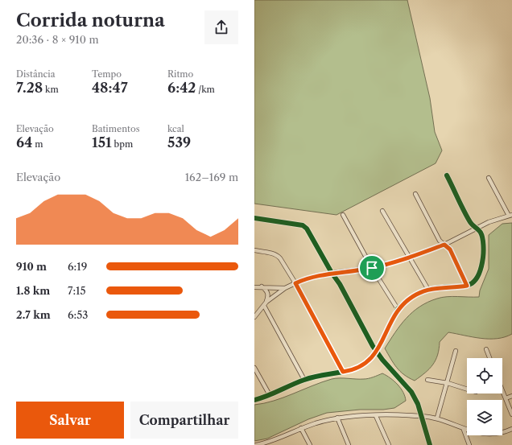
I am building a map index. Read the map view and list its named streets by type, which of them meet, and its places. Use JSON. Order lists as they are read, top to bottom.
{
  "page": {
    "heading": ["Corrida noturna", "20:36 · 8 × 910 m"],
    "stats": [
      ["Distância", "7.28 km"],
      ["Tempo", "48:47"],
      ["Ritmo", "6:42 /km"],
      ["Elevação", "64 m"],
      ["Batimentos", "151 bpm"],
      ["kcal", "539"]
    ],
    "chart": ["Elevação", "162–169 m"],
    "list": [
      {
        "name": "910 m",
        "note": "6:19"
      },
      {
        "name": "1.8 km",
        "note": "7:15"
      },
      {
        "name": "2.7 km",
        "note": "6:53"
      }
    ],
    "buttons": ["Salvar", "Compartilhar"]
  }
}
